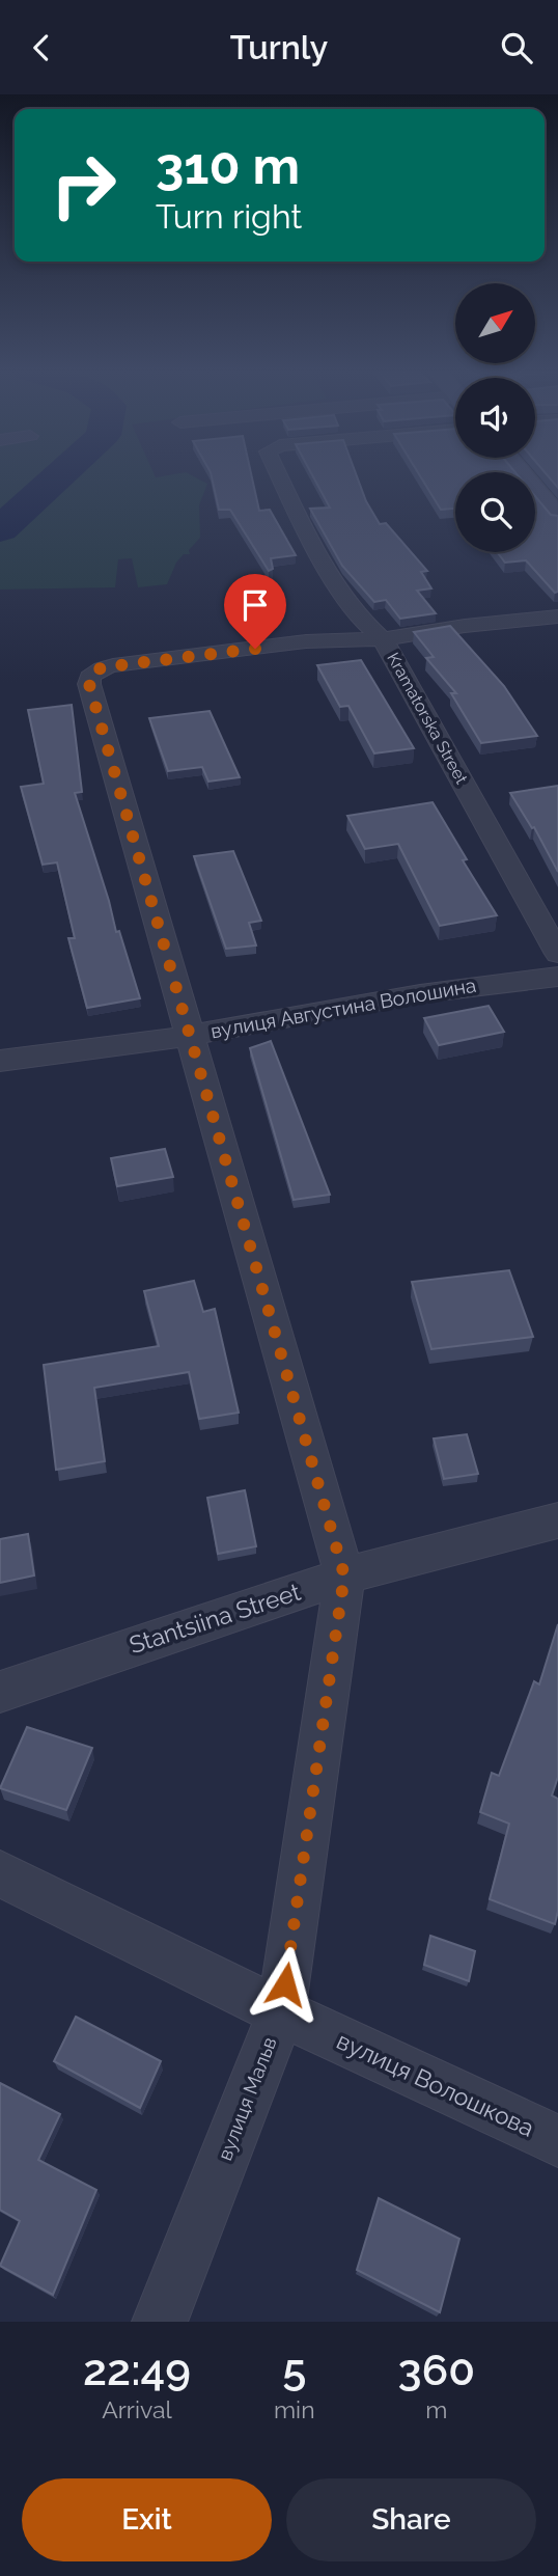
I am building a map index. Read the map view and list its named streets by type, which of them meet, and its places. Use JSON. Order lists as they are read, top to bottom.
{
  "streets": {
    "street": [
      "Kramatorska Street",
      "вулиця Августина Волошина",
      "Stantsiina Street",
      "вулиця Волошкова",
      "вулиця Мальв"
    ]
  },
  "crossings": [
    ["Kramatorska Street", "вулиця Мальв"],
    ["вулиця Августина Волошина", "вулиця Мальв"],
    ["Stantsiina Street", "вулиця Мальв"],
    ["вулиця Волошкова", "вулиця Мальв"]
  ],
  "north": "top right",
  "page": {
    "header": "Turnly",
    "turn": ["310 m", "Turn right"],
    "eta": [
      "22:49",
      "Arrival",
      "5",
      "min",
      "360",
      "m"
    ],
    "buttons": ["Exit", "Share"]
  }
}
